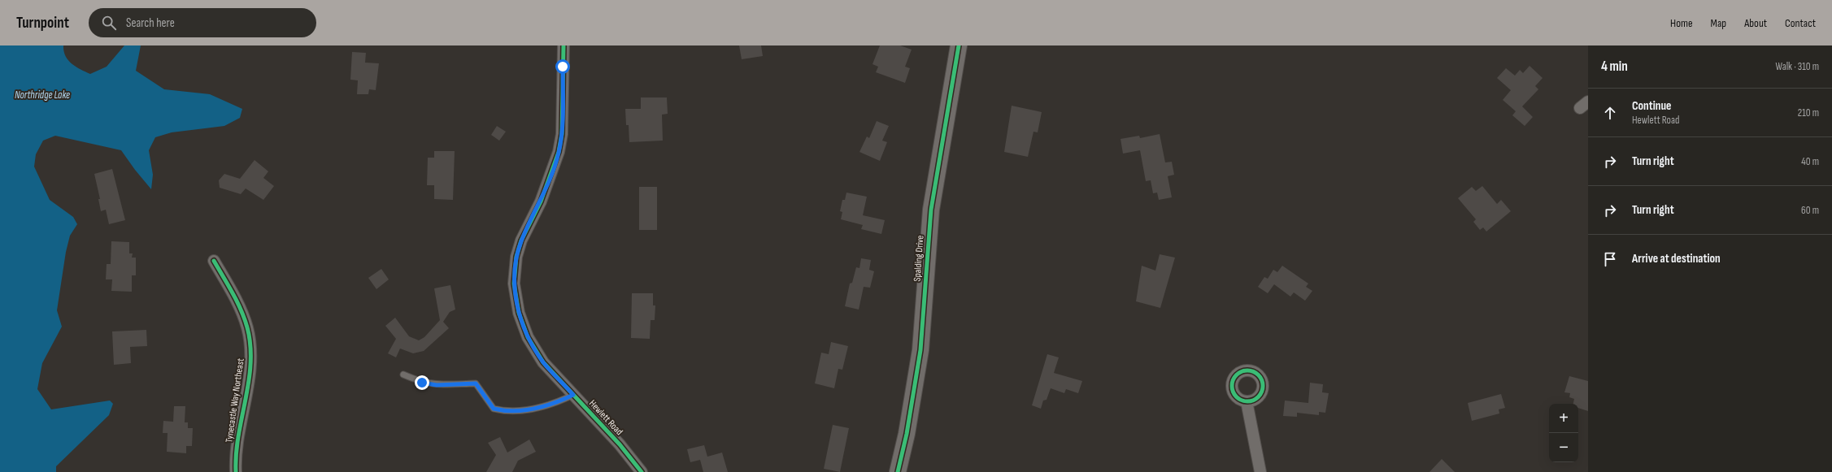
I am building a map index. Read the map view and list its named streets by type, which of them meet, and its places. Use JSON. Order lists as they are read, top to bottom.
{
  "streets": {
    "street": ["Spalding Drive", "Tynecastle Way Northeast", "Hewlett Road"]
  },
  "water": ["Northridge Lake"],
  "page": {
    "header": "Turnpoint",
    "search": "Search here",
    "nav": [
      "Home",
      "Map",
      "About",
      "Contact"
    ],
    "heading": ["4 min", "Walk · 310 m"],
    "list": [
      ["Continue", "Hewlett Road", "210 m"],
      ["Turn right", "40 m"],
      ["Turn right", "60 m"],
      "Arrive at destination"
    ],
    "map_buttons": ["+", "−"]
  }
}
